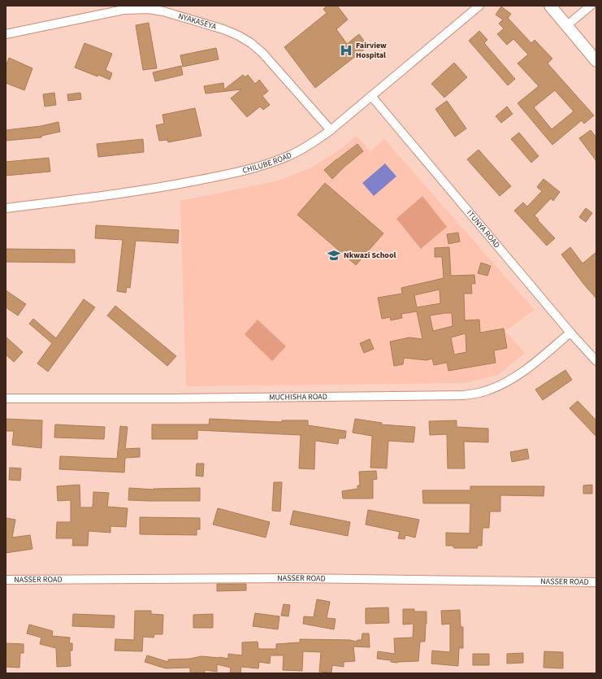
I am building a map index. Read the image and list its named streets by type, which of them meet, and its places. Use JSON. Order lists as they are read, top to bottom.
{
  "streets": {
    "street": [
      "NYAKASEYA",
      "CHILUBE ROAD",
      "ITUNYA ROAD",
      "MUCHISHA ROAD",
      "NASSER ROAD"
    ]
  },
  "crossings": [
    ["NYAKASEYA", "CHILUBE ROAD"],
    ["CHILUBE ROAD", "ITUNYA ROAD"],
    ["ITUNYA ROAD", "MUCHISHA ROAD"]
  ],
  "places": {
    "hospital": ["Fairview Hospital"],
    "school or university": ["Nkwazi School"]
  }
}
